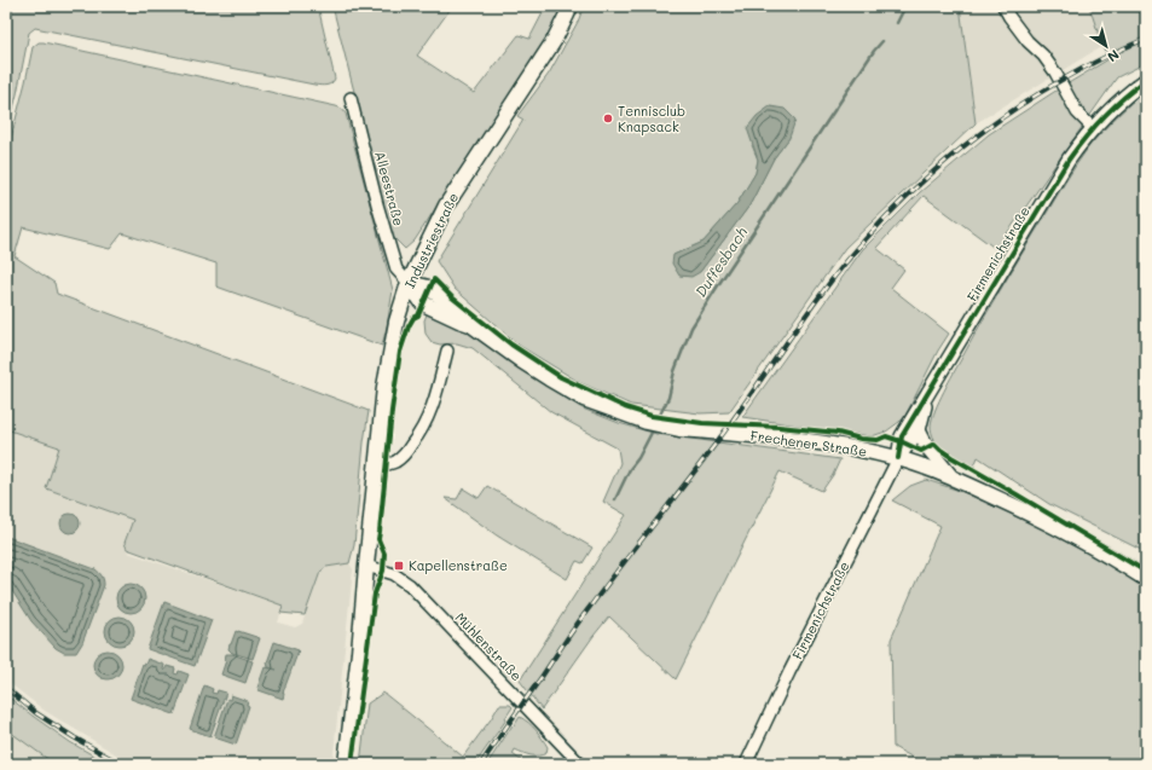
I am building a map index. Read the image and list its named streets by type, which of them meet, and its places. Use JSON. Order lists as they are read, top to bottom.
{
  "streets": {
    "main road": ["Industriestraße", "Frechener Straße"],
    "street": ["Alleestraße", "Firmenichstraße", "Mühlenstraße"]
  },
  "crossings": [
    ["Alleestraße", "Industriestraße"],
    ["Alleestraße", "Frechener Straße"],
    ["Industriestraße", "Frechener Straße"],
    ["Industriestraße", "Mühlenstraße"],
    ["Firmenichstraße", "Frechener Straße"]
  ],
  "water": ["Duffesbach"],
  "places": {
    "other": ["Tennisclub Knapsack"],
    "transit": ["Kapellenstraße"]
  },
  "north": "bottom right"
}
